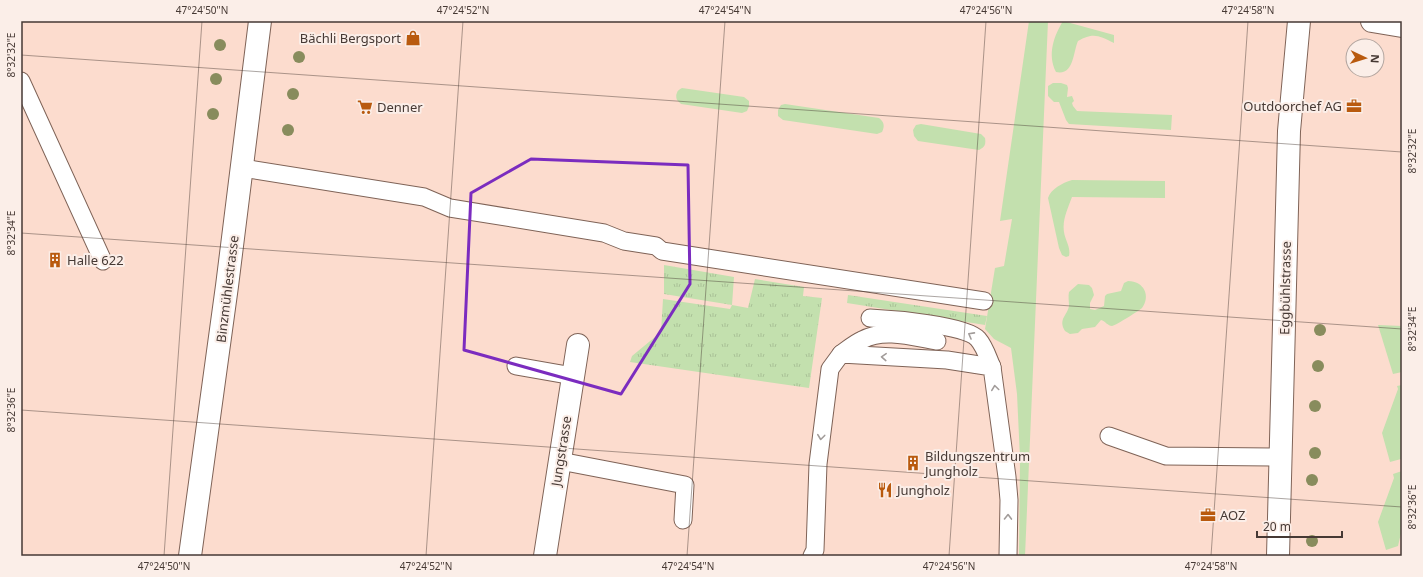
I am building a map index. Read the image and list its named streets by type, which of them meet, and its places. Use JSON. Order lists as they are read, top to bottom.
{
  "streets": {
    "street": ["Eggbühlstrasse", "Binzmühlestrasse", "Jungstrasse"]
  },
  "places": {
    "shop": ["Bächli Bergsport"],
    "office": ["Outdoorchef AG", "AOZ"],
    "supermarket": ["Denner"],
    "building": ["Halle 622", "Bildungszentrum Jungholz"],
    "restaurant": ["Jungholz"]
  },
  "scale_bar": "20 m",
  "north": "right",
  "coordinates": [
    "47°24'50\"N",
    "47°24'52\"N",
    "47°24'54\"N",
    "47°24'56\"N",
    "47°24'58\"N",
    "8°32'32\"E",
    "8°32'34\"E",
    "8°32'36\"E"
  ]
}
